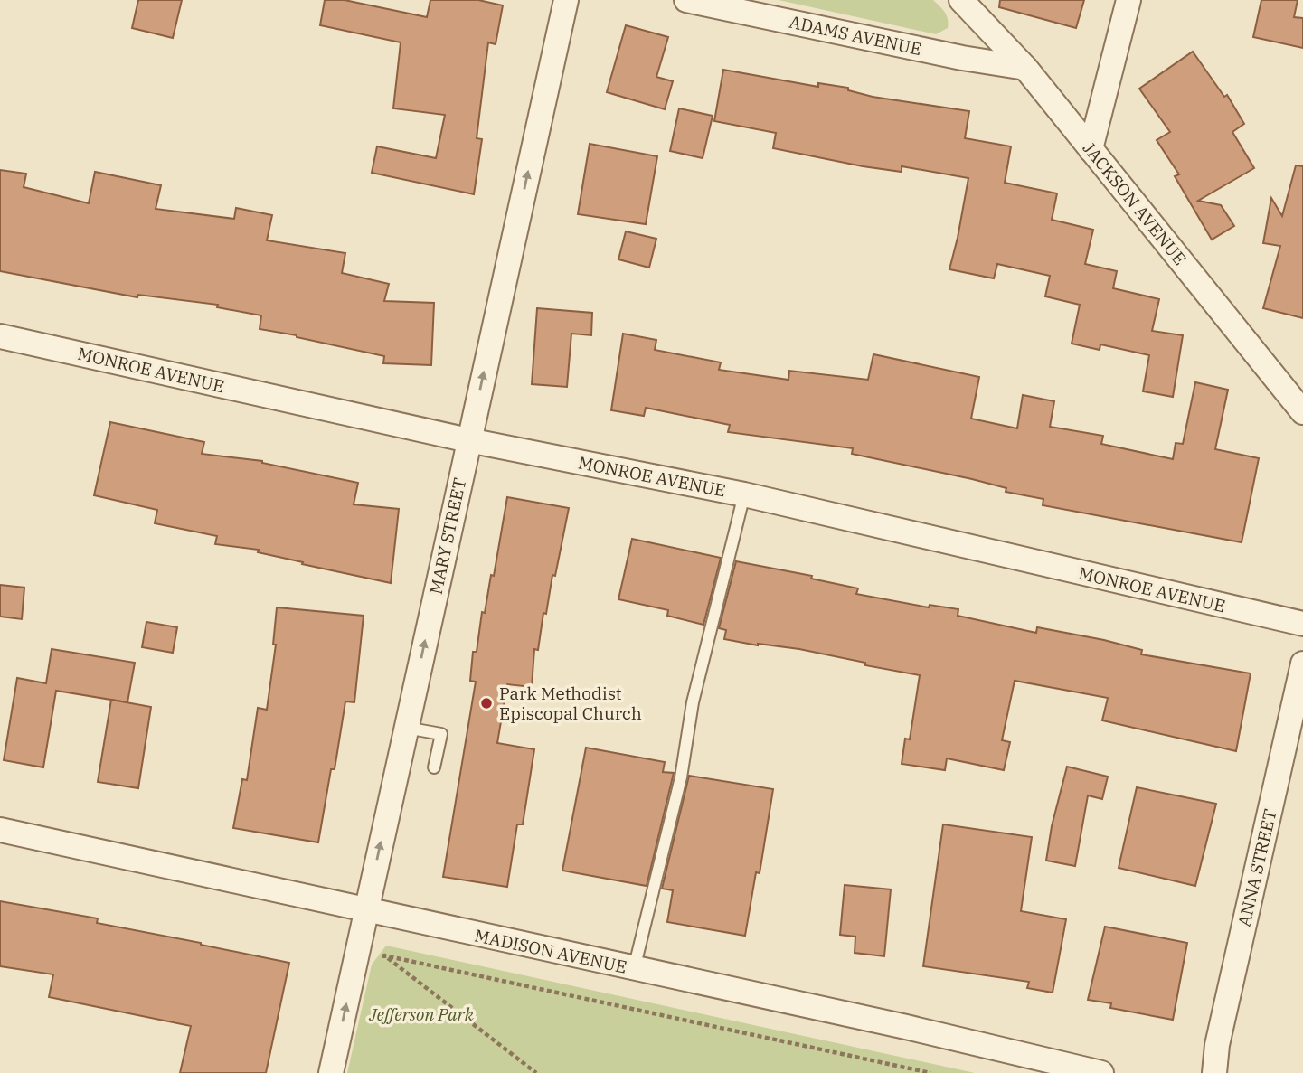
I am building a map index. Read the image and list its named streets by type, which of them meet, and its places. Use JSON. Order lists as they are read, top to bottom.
{
  "streets": {
    "street": [
      "ADAMS AVENUE",
      "JACKSON AVENUE",
      "MONROE AVENUE",
      "MARY STREET",
      "ANNA STREET",
      "MADISON AVENUE"
    ]
  },
  "crossings": [
    ["ADAMS AVENUE", "JACKSON AVENUE"],
    ["MONROE AVENUE", "MARY STREET"],
    ["MARY STREET", "MADISON AVENUE"]
  ],
  "one_way": ["MARY STREET"],
  "parks": ["Jefferson Park"],
  "places": ["Park Methodist Episcopal Church"]
}
